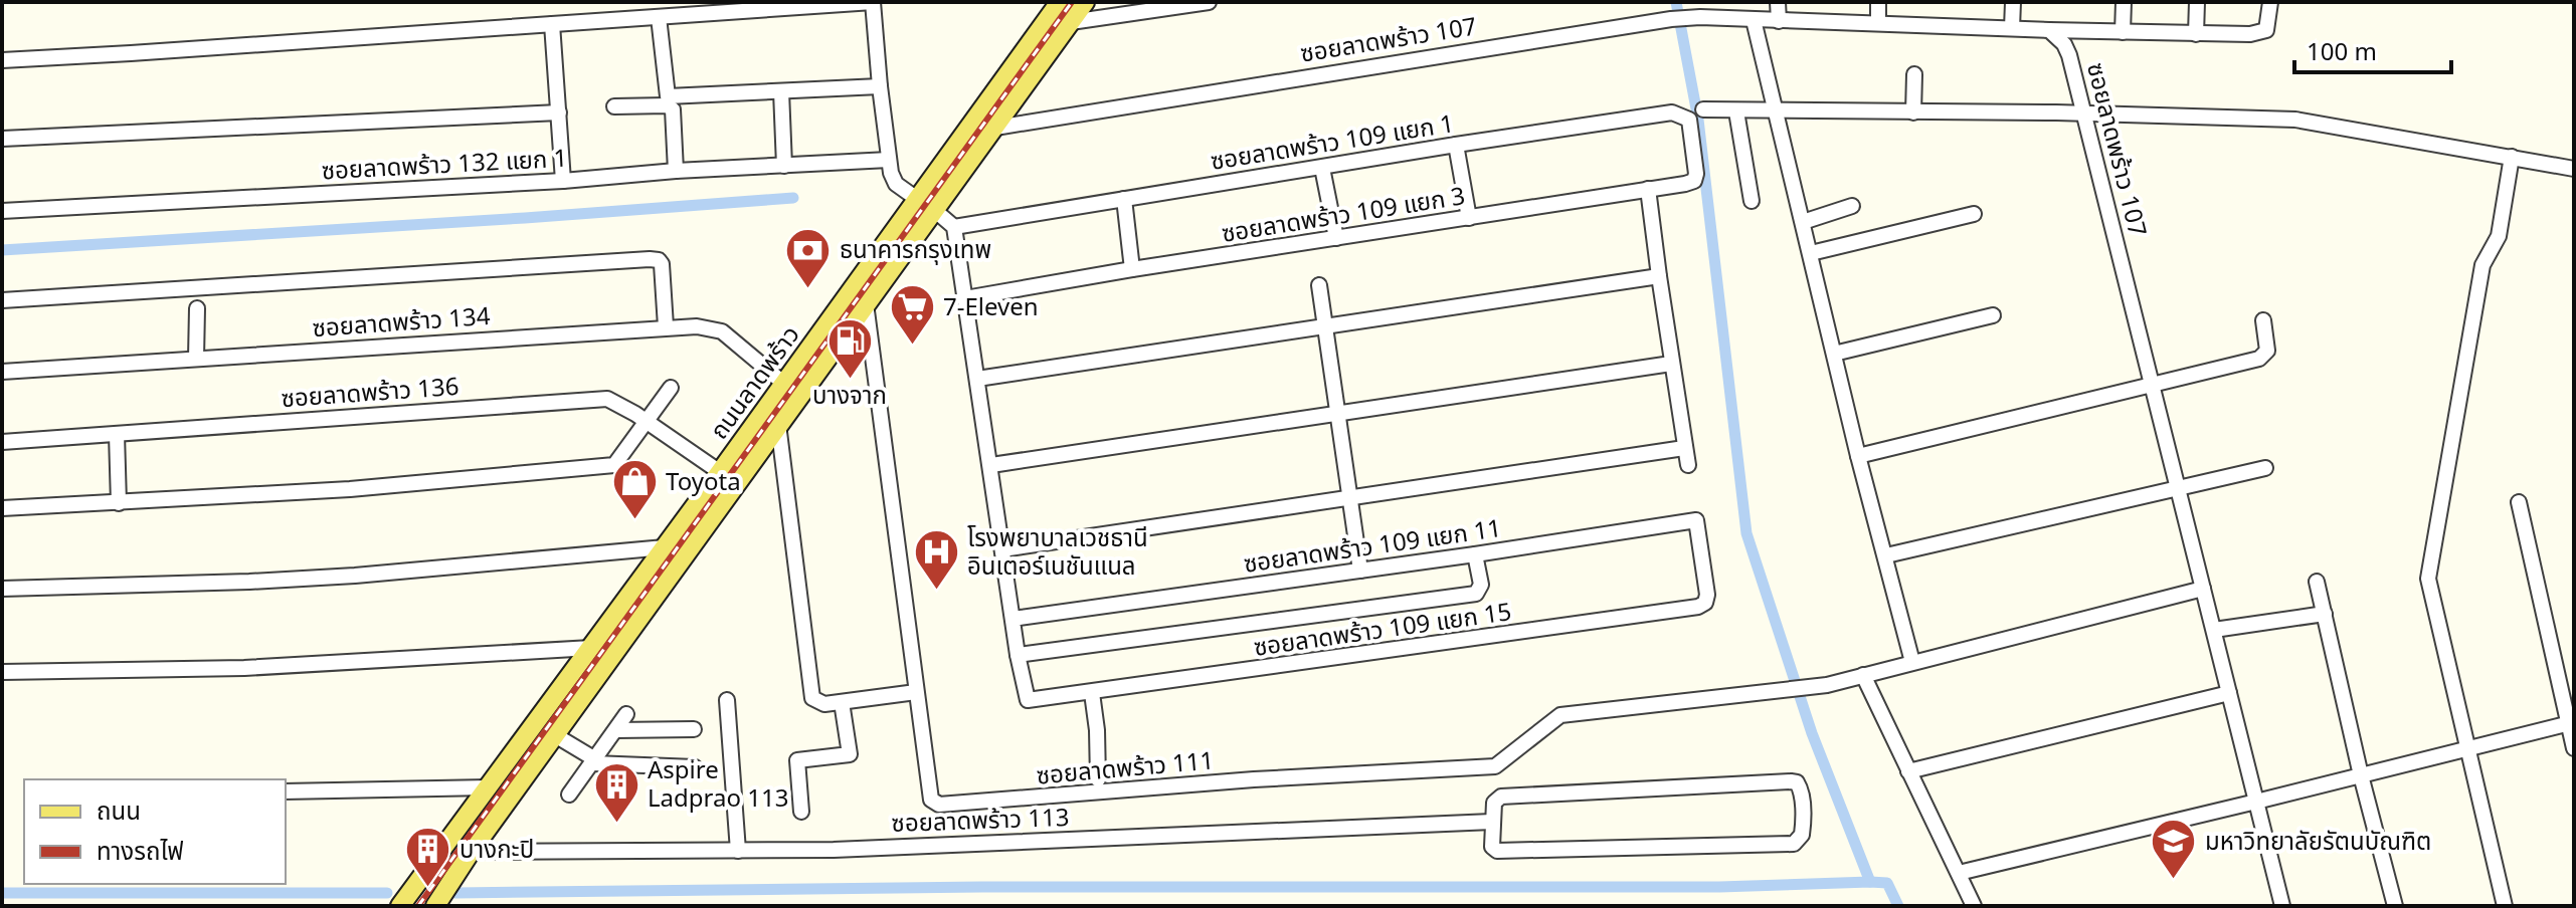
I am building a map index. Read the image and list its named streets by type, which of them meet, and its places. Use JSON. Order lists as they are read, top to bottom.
{
  "streets": {
    "main road": ["ถนนลาดพร้าว"],
    "street": [
      "ซอยลาดพร้าว 107",
      "ซอยลาดพร้าว 109 แยก 1",
      "ซอยลาดพร้าว 132 แยก 1",
      "ซอยลาดพร้าว 109 แยก 3",
      "ซอยลาดพร้าว 134",
      "ซอยลาดพร้าว 136",
      "ซอยลาดพร้าว 109 แยก 11",
      "ซอยลาดพร้าว 109 แยก 15",
      "ซอยลาดพร้าว 111",
      "ซอยลาดพร้าว 113"
    ]
  },
  "crossings": [
    ["ซอยลาดพร้าว 107", "ถนนลาดพร้าว"],
    ["ซอยลาดพร้าว 107", "ซอยลาดพร้าว 111"],
    ["ซอยลาดพร้าว 109 แยก 1", "ซอยลาดพร้าว 109 แยก 3"],
    ["ซอยลาดพร้าว 134", "ถนนลาดพร้าว"],
    ["ถนนลาดพร้าว", "ซอยลาดพร้าว 136"],
    ["ถนนลาดพร้าว", "ซอยลาดพร้าว 111"],
    ["ถนนลาดพร้าว", "ซอยลาดพร้าว 113"],
    ["ซอยลาดพร้าว 109 แยก 11", "ซอยลาดพร้าว 109 แยก 15"]
  ],
  "places": {
    "bank": ["ธนาคารกรุงเทพ"],
    "supermarket": ["7-Eleven"],
    "fuel station": ["บางจาก"],
    "shop": ["Toyota"],
    "hospital": ["โรงพยาบาลเวชธานี อินเตอร์เนชันแนล"],
    "building": ["Aspire Ladprao 113", "บางกะปิ"],
    "school or university": ["มหาวิทยาลัยรัตนบัณฑิต"]
  },
  "legend": ["ถนน", "ทางรถไฟ"],
  "scale_bar": "100 m"
}
